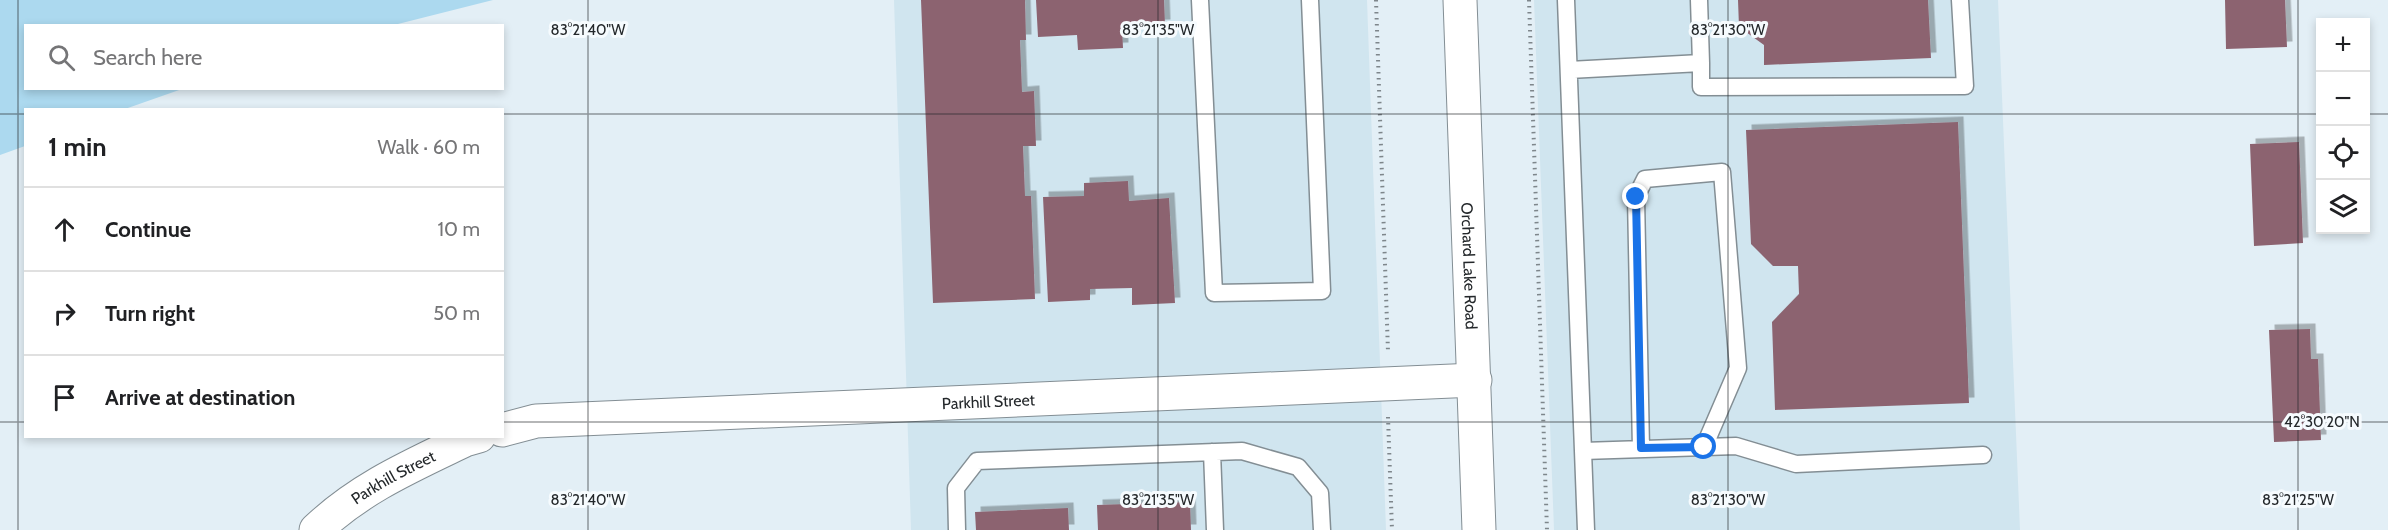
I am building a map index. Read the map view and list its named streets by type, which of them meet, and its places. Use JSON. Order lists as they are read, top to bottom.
{
  "streets": {
    "street": ["Orchard Lake Road", "Parkhill Street"]
  },
  "crossings": [
    ["Orchard Lake Road", "Parkhill Street"]
  ],
  "page": {
    "map_buttons": ["+", "−"],
    "search": "Search here",
    "heading": ["1 min", "Walk · 60 m"],
    "list": [
      ["Continue", "10 m"],
      ["Turn right", "50 m"],
      "Arrive at destination"
    ]
  },
  "coordinates": [
    "83°21'40\"W",
    "83°21'35\"W",
    "83°21'30\"W",
    "42°30'20\"N",
    "83°21'25\"W"
  ]
}
